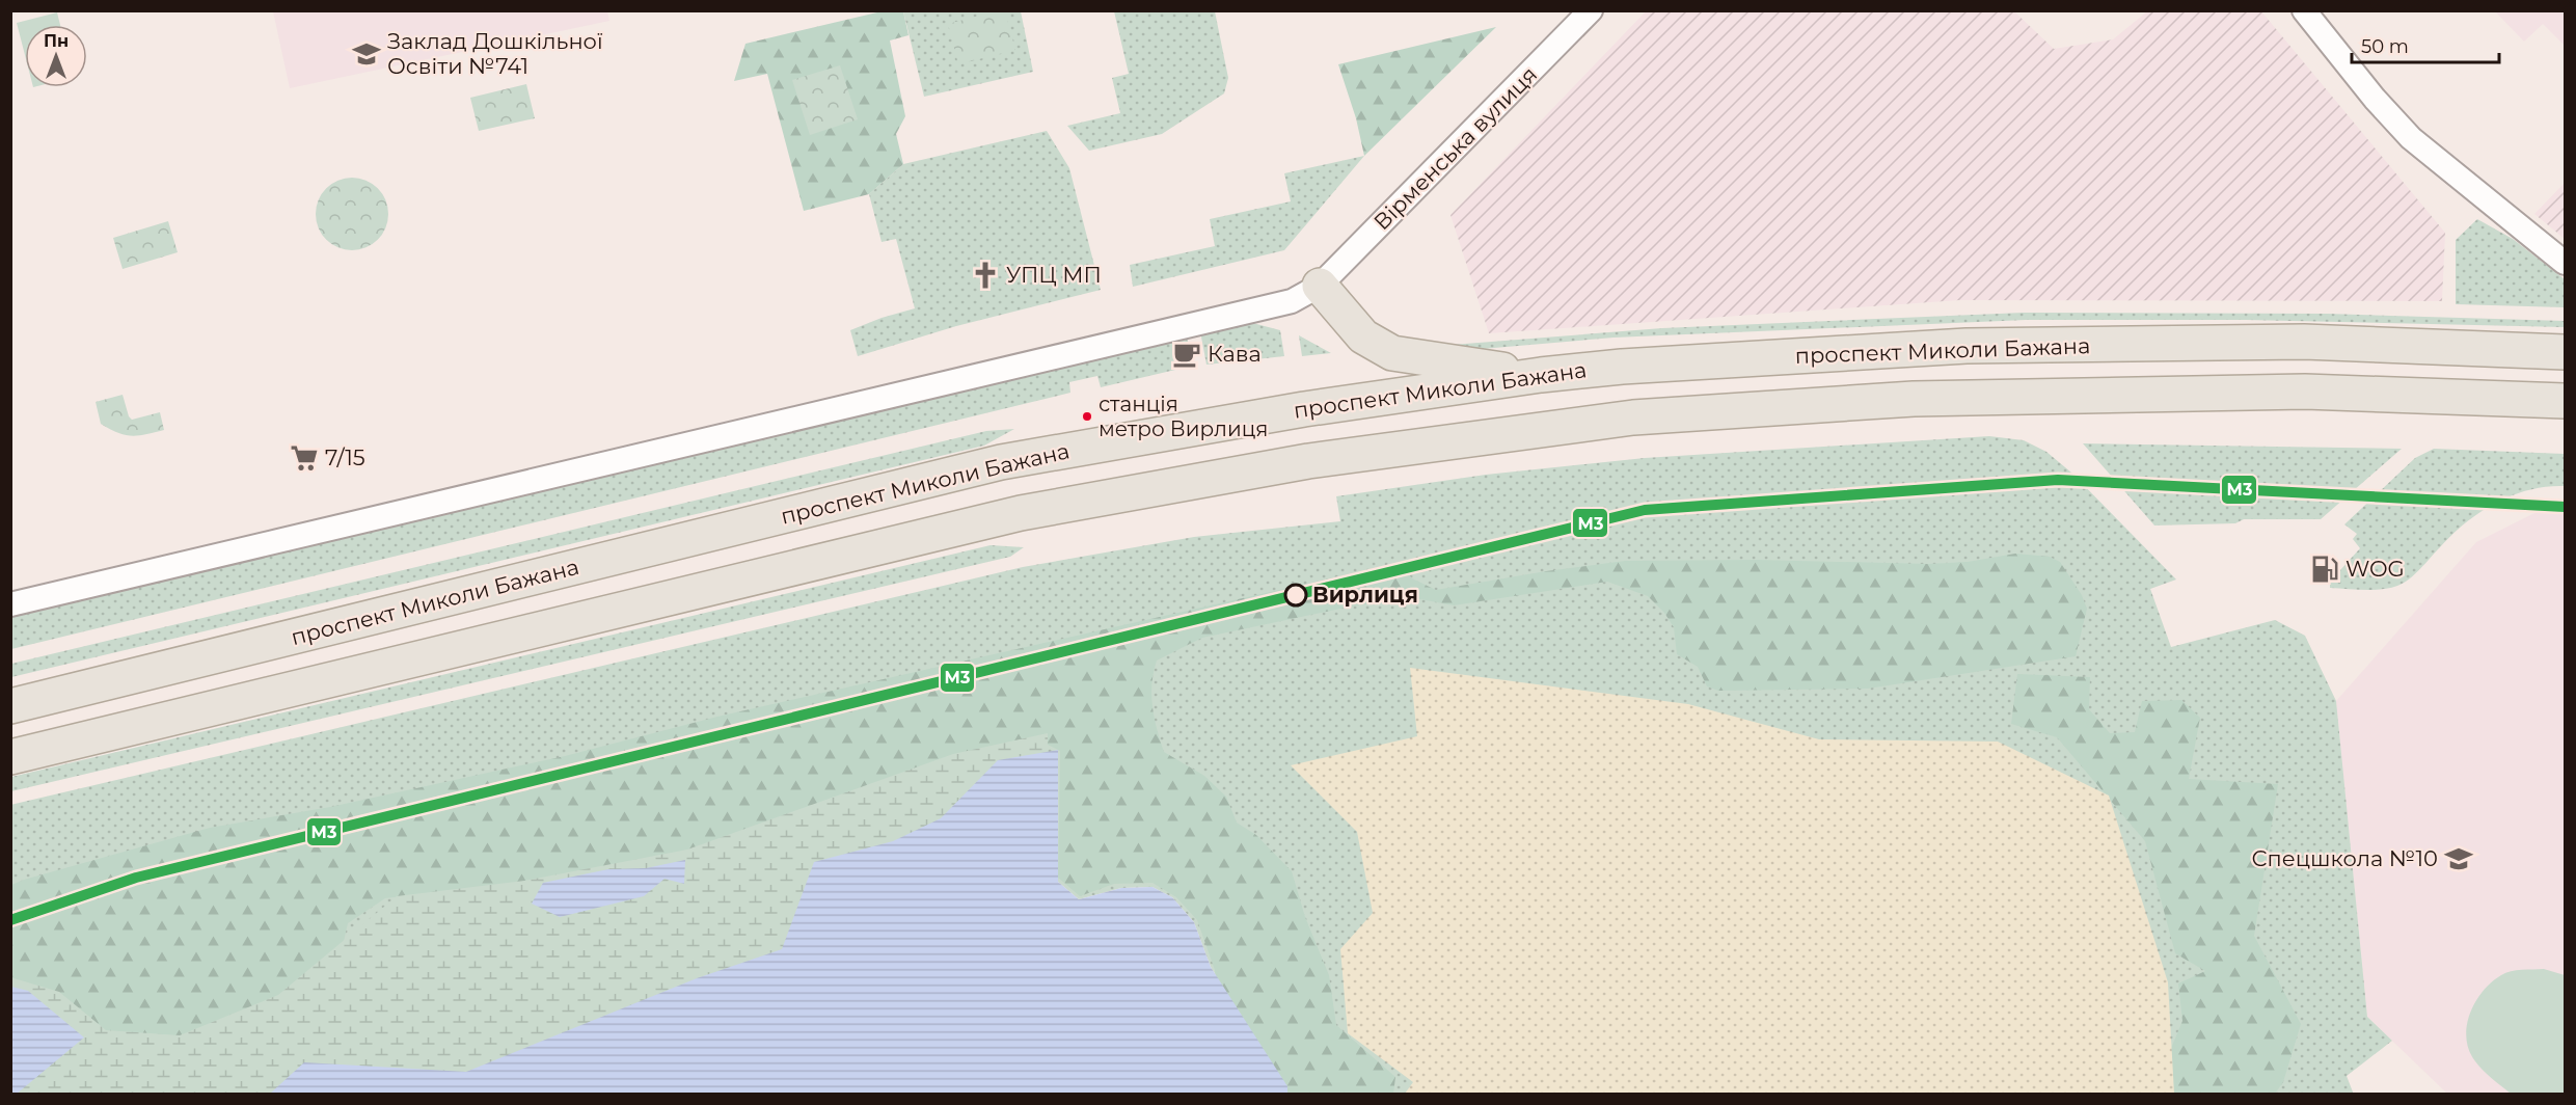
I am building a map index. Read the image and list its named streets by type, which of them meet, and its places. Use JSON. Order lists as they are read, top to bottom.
{
  "streets": {
    "highway": ["проспект Миколи Бажана"],
    "street": ["Вірменська вулиця"]
  },
  "places": {
    "school or university": ["Заклад Дошкільної Освіти №741", "Спецшкола №10"],
    "church": ["УПЦ МП"],
    "cafe": ["Кава"],
    "other": ["станція метро Вирлиця", "Вирлиця"],
    "supermarket": ["7/15"],
    "fuel station": ["WOG"]
  },
  "lines": ["transit line M3"],
  "scale_bar": "50 m",
  "north": "top"
}
